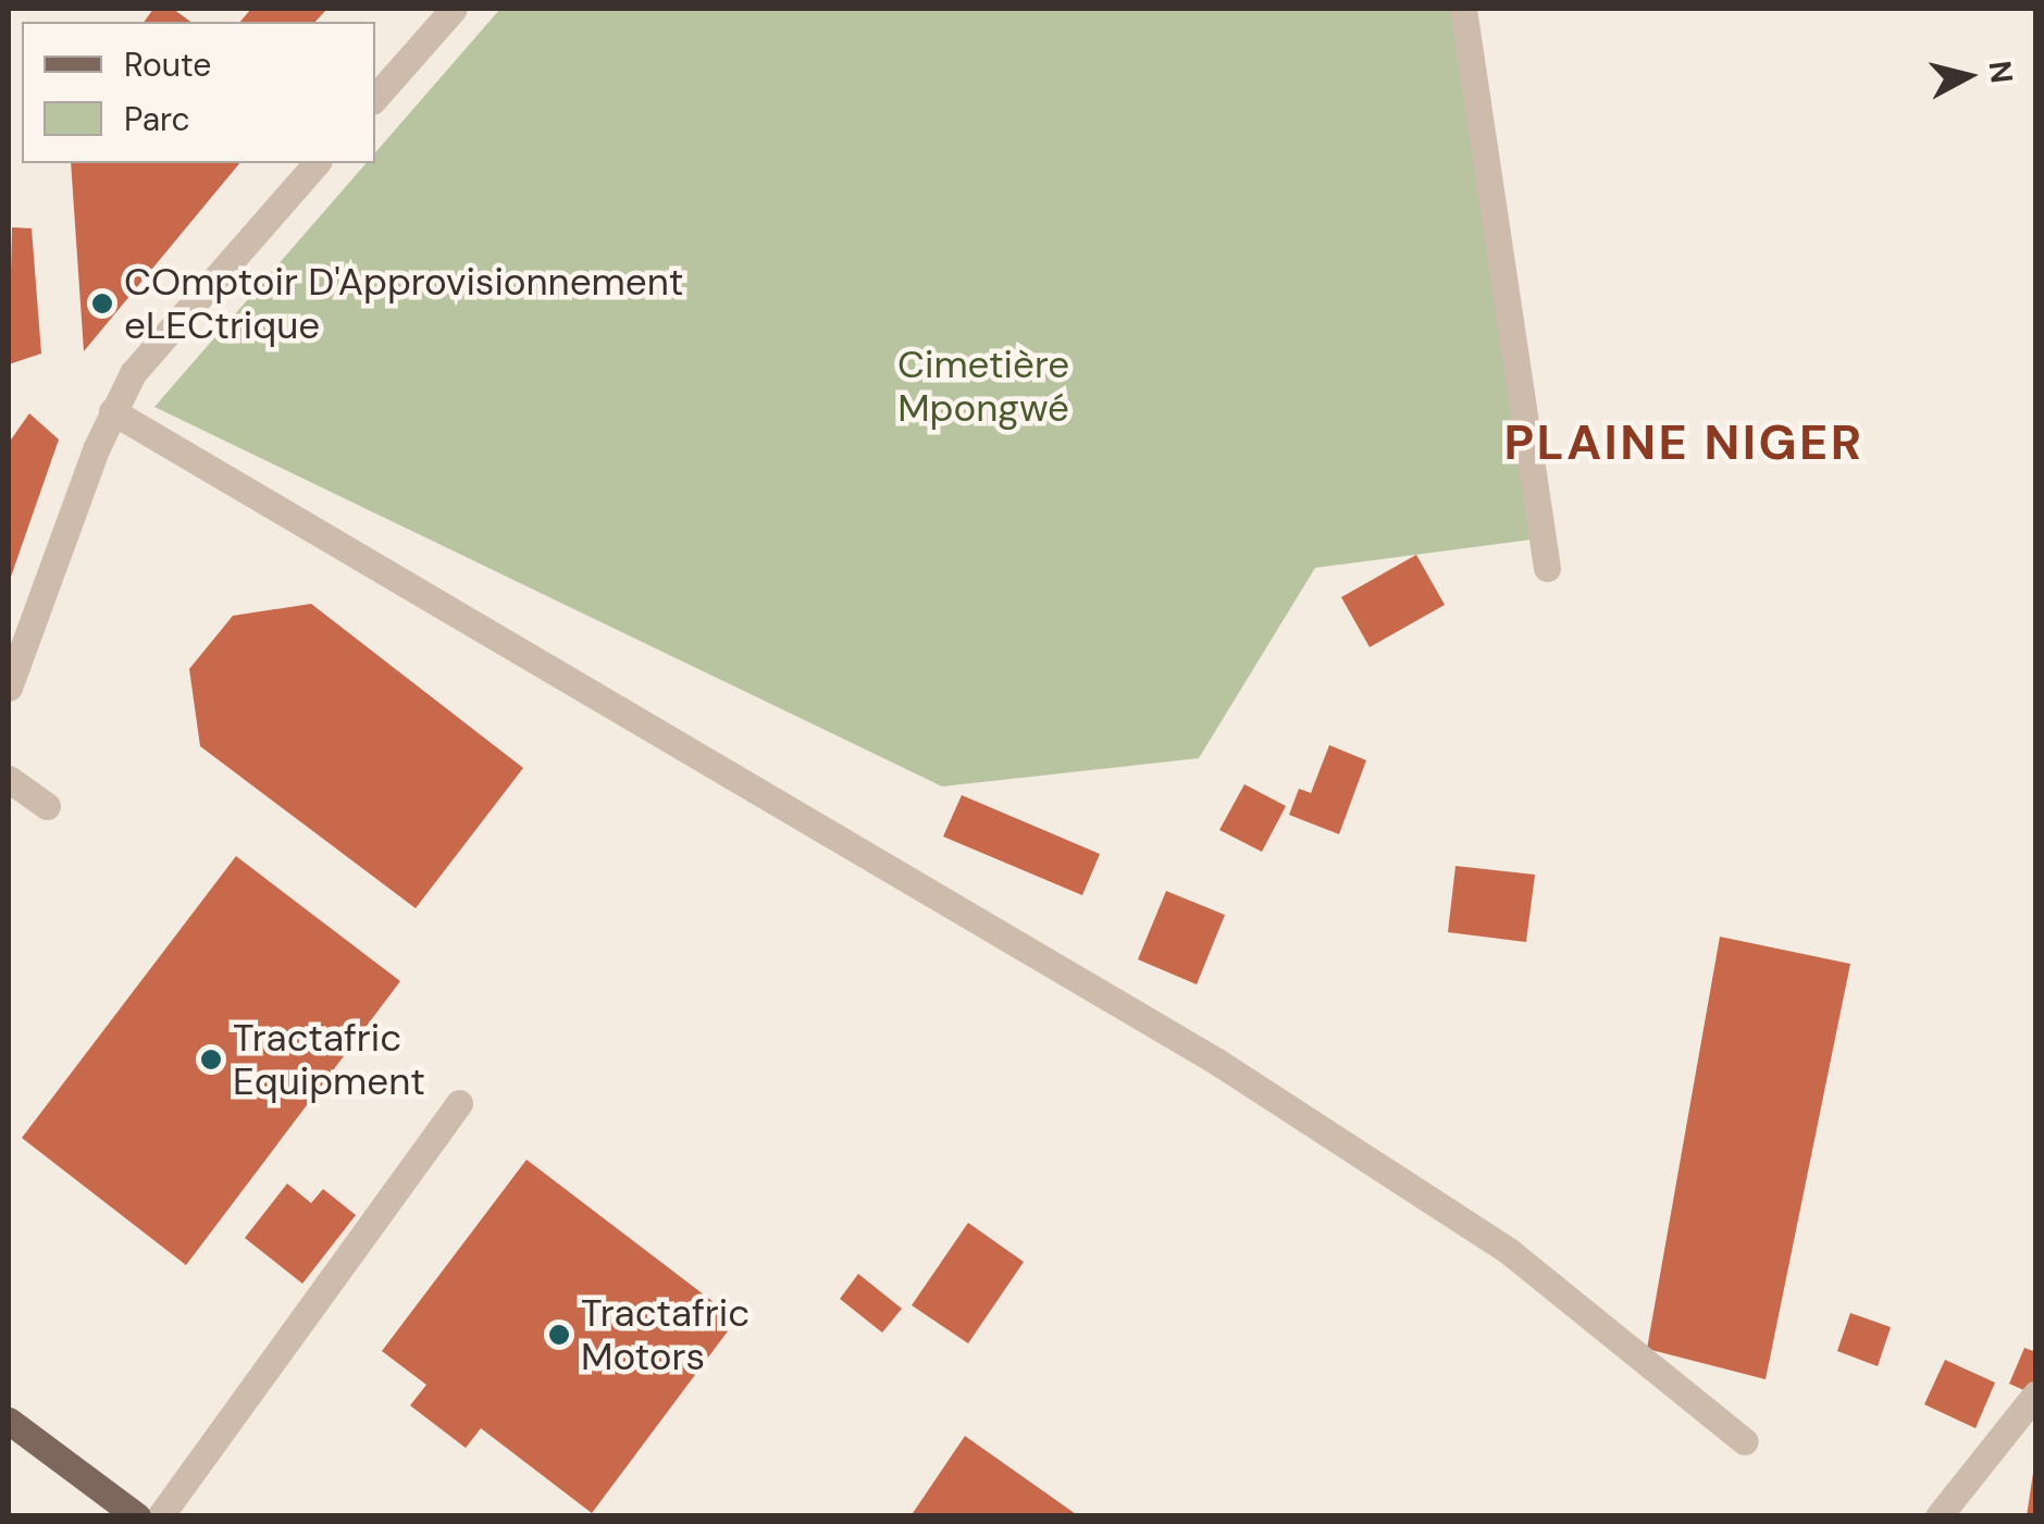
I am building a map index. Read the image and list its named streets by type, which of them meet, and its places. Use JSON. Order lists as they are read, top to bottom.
{
  "districts": ["PLAINE NIGER"],
  "parks": ["Cimetière Mpongwé"],
  "places": ["COmptoir D'Approvisionnement eLECtrique", "Tractafric Equipment", "Tractafric Motors"],
  "legend": ["Route", "Parc"],
  "north": "right"
}
